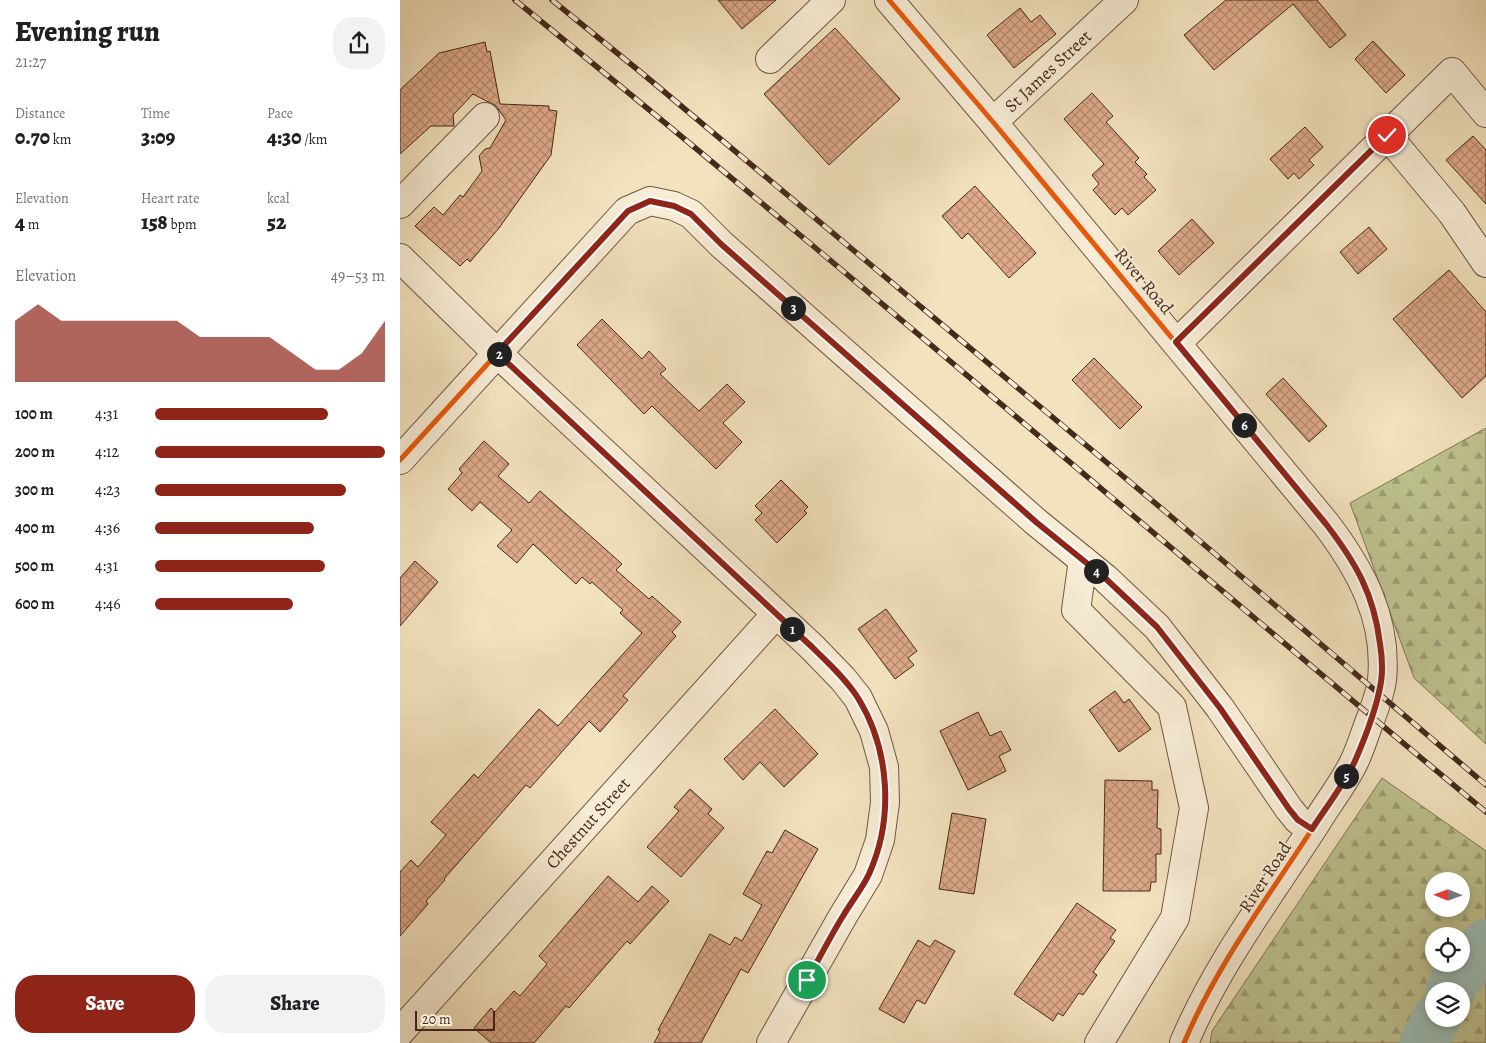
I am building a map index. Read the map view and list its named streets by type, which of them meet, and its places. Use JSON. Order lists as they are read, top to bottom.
{
  "streets": {
    "street": ["St James Street", "River Road", "Chestnut Street"]
  },
  "crossings": [
    ["St James Street", "River Road"]
  ],
  "scale_bar": "20 m",
  "north": "left",
  "page": {
    "heading": ["Evening run", "21:27"],
    "stats": [
      ["Distance", "0.70 km"],
      ["Time", "3:09"],
      ["Pace", "4:30 /km"],
      ["Elevation", "4 m"],
      ["Heart rate", "158 bpm"],
      ["kcal", "52"]
    ],
    "chart": ["Elevation", "49–53 m"],
    "pins": [
      "3",
      "2",
      "6",
      "4",
      "1",
      "5"
    ],
    "list": [
      {
        "name": "100 m",
        "note": "4:31"
      },
      {
        "name": "200 m",
        "note": "4:12"
      },
      {
        "name": "300 m",
        "note": "4:23"
      },
      {
        "name": "400 m",
        "note": "4:36"
      },
      {
        "name": "500 m",
        "note": "4:31"
      },
      {
        "name": "600 m",
        "note": "4:46"
      }
    ],
    "buttons": ["Save", "Share"],
    "scale": "20 m"
  }
}
